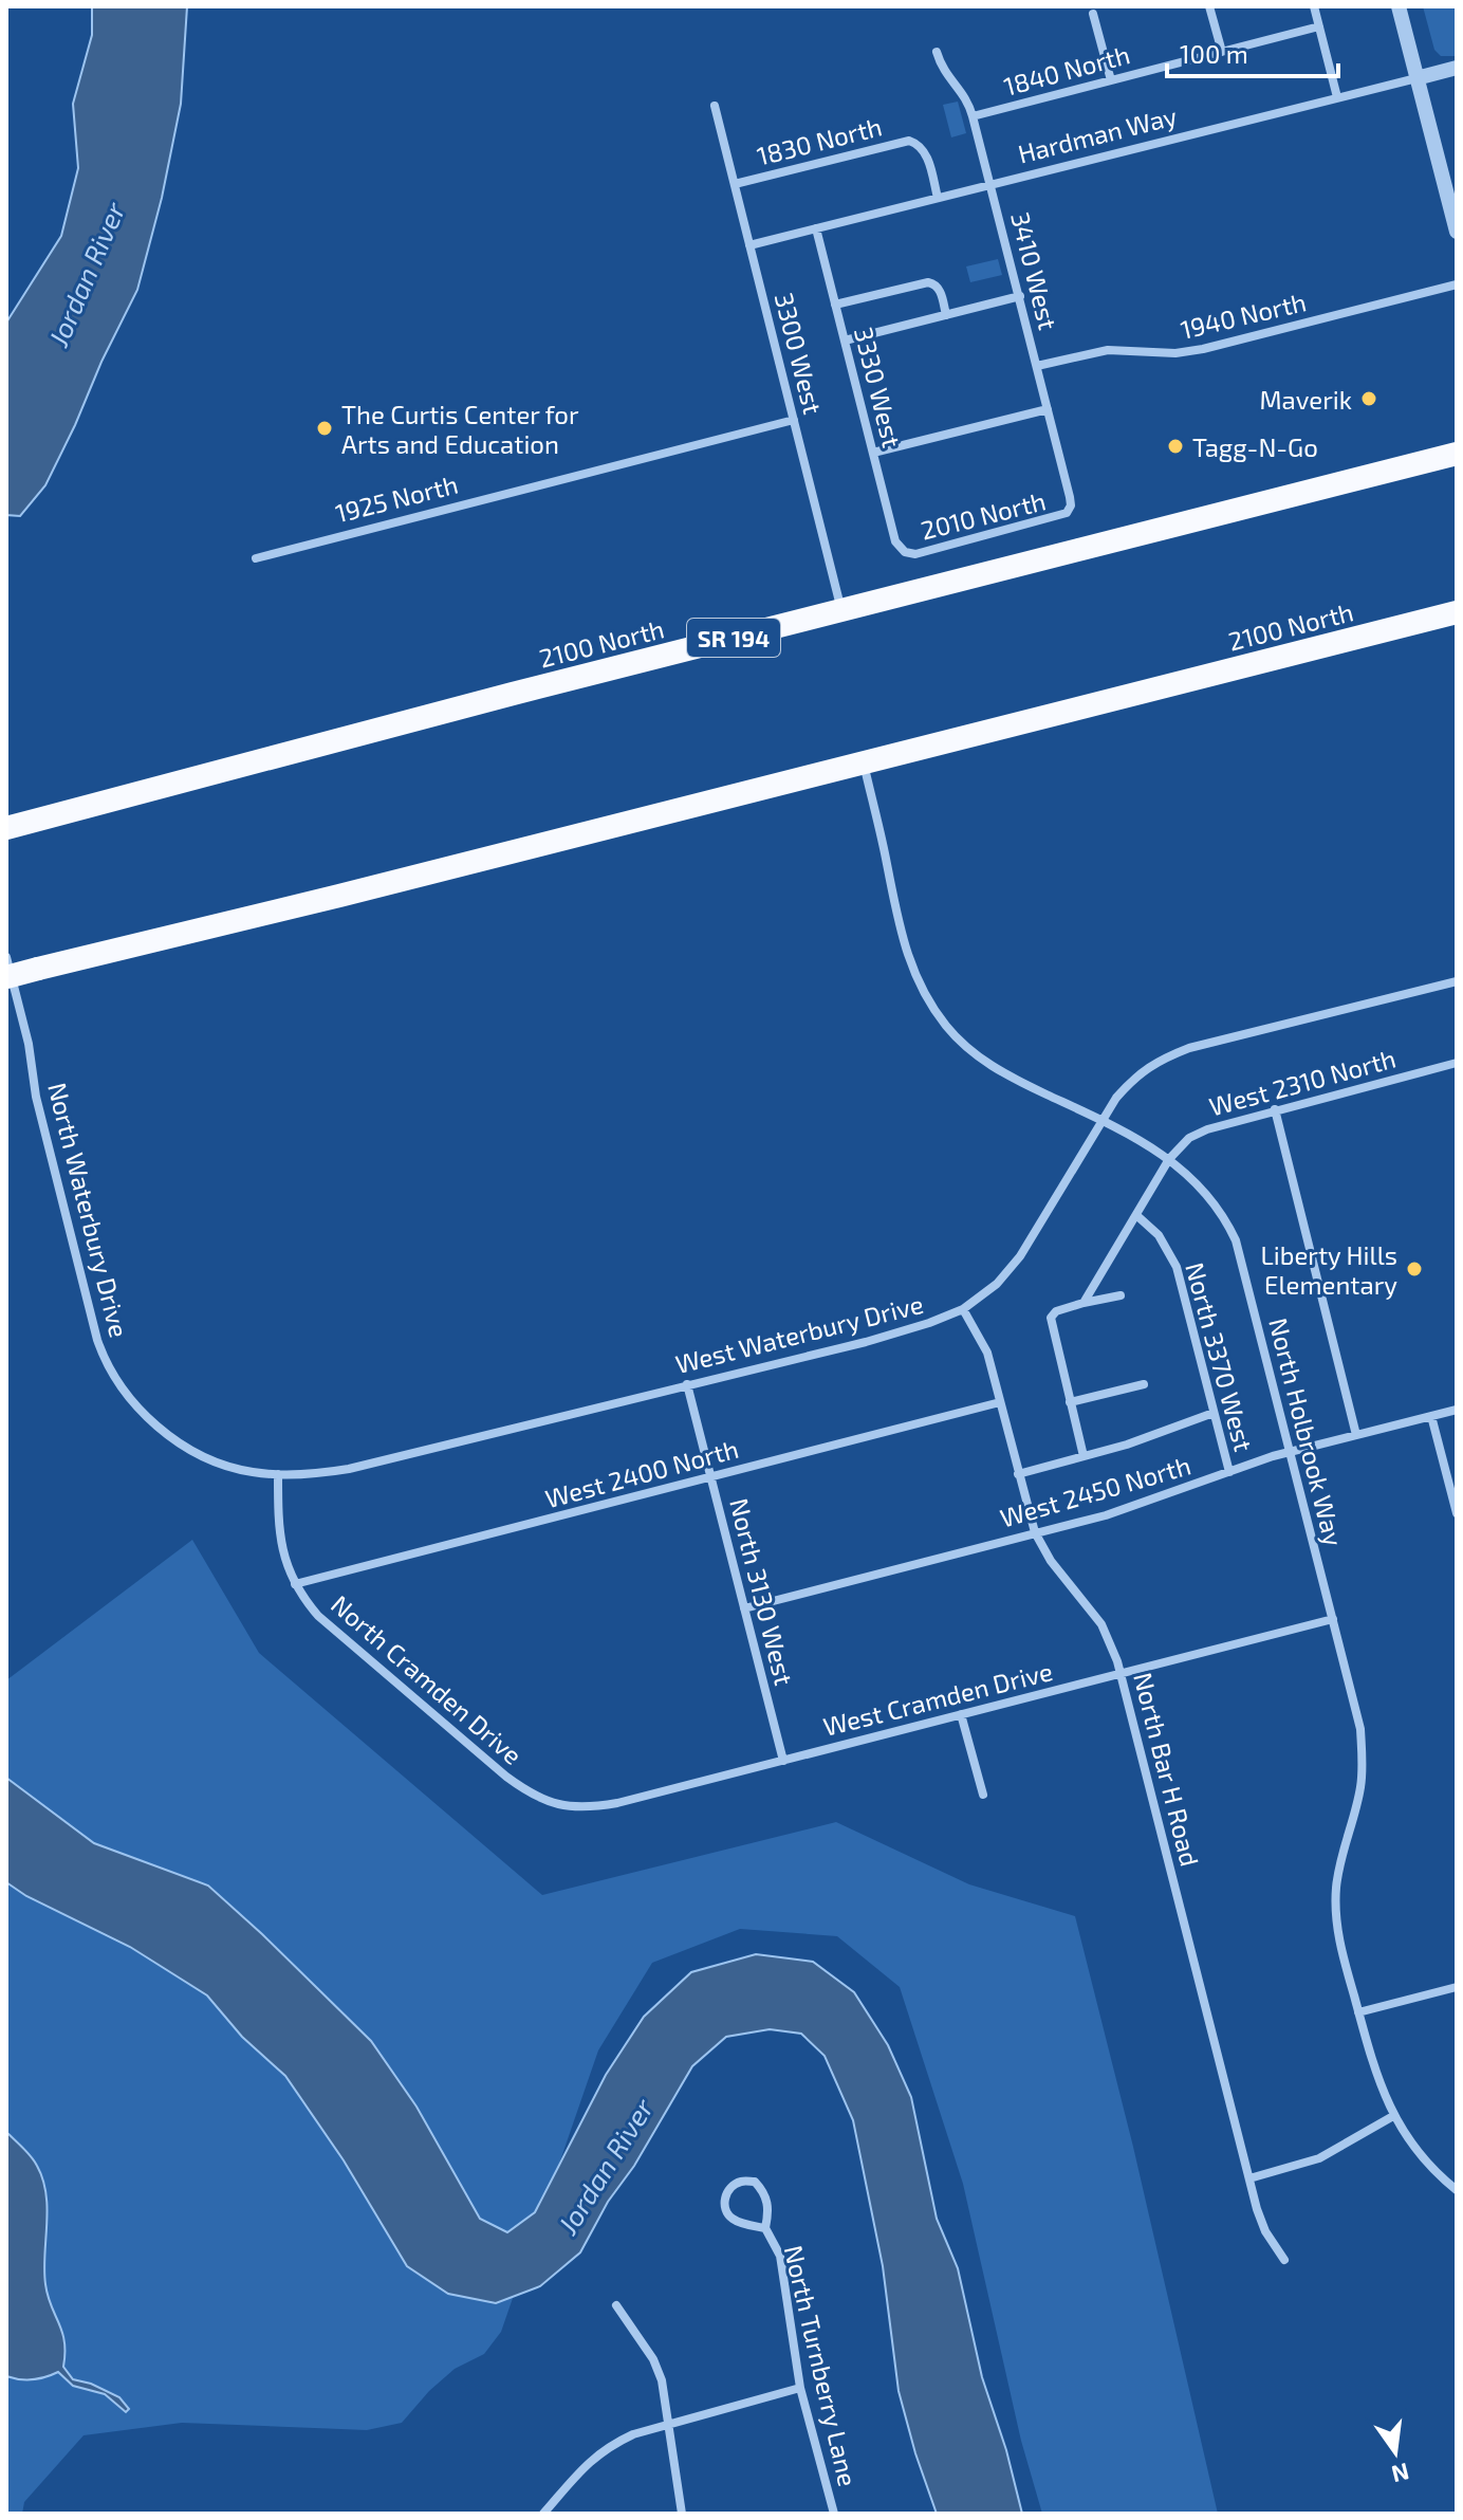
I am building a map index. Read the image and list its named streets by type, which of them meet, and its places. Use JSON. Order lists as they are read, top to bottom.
{
  "streets": {
    "highway": ["2100 North", "SR 194"],
    "street": [
      "1840 North",
      "Hardman Way",
      "1830 North",
      "3410 West",
      "1940 North",
      "3300 West",
      "3330 West",
      "1925 North",
      "2010 North",
      "West 2310 North",
      "North Waterbury Drive",
      "West Waterbury Drive",
      "North 3370 West",
      "North Holbrook Way",
      "West 2400 North",
      "West 2450 North",
      "North 3130 West",
      "North Cramden Drive",
      "West Cramden Drive",
      "North Bar H Road",
      "North Turnberry Lane"
    ]
  },
  "crossings": [
    ["1840 North", "3410 West"],
    ["Hardman Way", "1830 North"],
    ["Hardman Way", "3410 West"],
    ["Hardman Way", "3300 West"],
    ["Hardman Way", "3330 West"],
    ["1830 North", "3300 West"],
    ["3410 West", "1940 North"],
    ["3410 West", "2010 North"],
    ["3300 West", "1925 North"],
    ["3300 West", "2100 North"],
    ["3330 West", "2010 North"],
    ["2100 North", "North Holbrook Way"],
    ["West 2310 North", "North Holbrook Way"],
    ["North Waterbury Drive", "West Waterbury Drive"],
    ["North Waterbury Drive", "North Cramden Drive"],
    ["West Waterbury Drive", "North Holbrook Way"],
    ["West Waterbury Drive", "North 3130 West"],
    ["West Waterbury Drive", "North Cramden Drive"],
    ["West Waterbury Drive", "North Bar H Road"],
    ["North 3370 West", "West 2450 North"],
    ["North Holbrook Way", "West 2450 North"],
    ["North Holbrook Way", "West Cramden Drive"],
    ["West 2400 North", "North 3130 West"],
    ["West 2400 North", "North Cramden Drive"],
    ["West 2400 North", "North Bar H Road"],
    ["West 2450 North", "North 3130 West"],
    ["West 2450 North", "North Bar H Road"],
    ["North 3130 West", "West Cramden Drive"],
    ["North Cramden Drive", "West Cramden Drive"],
    ["West Cramden Drive", "North Bar H Road"]
  ],
  "water": ["Jordan River"],
  "places": [
    "Maverik",
    "The Curtis Center for Arts and Education",
    "Tagg-N-Go",
    "Liberty Hills Elementary"
  ],
  "scale_bar": "100 m",
  "north": "bottom"
}
